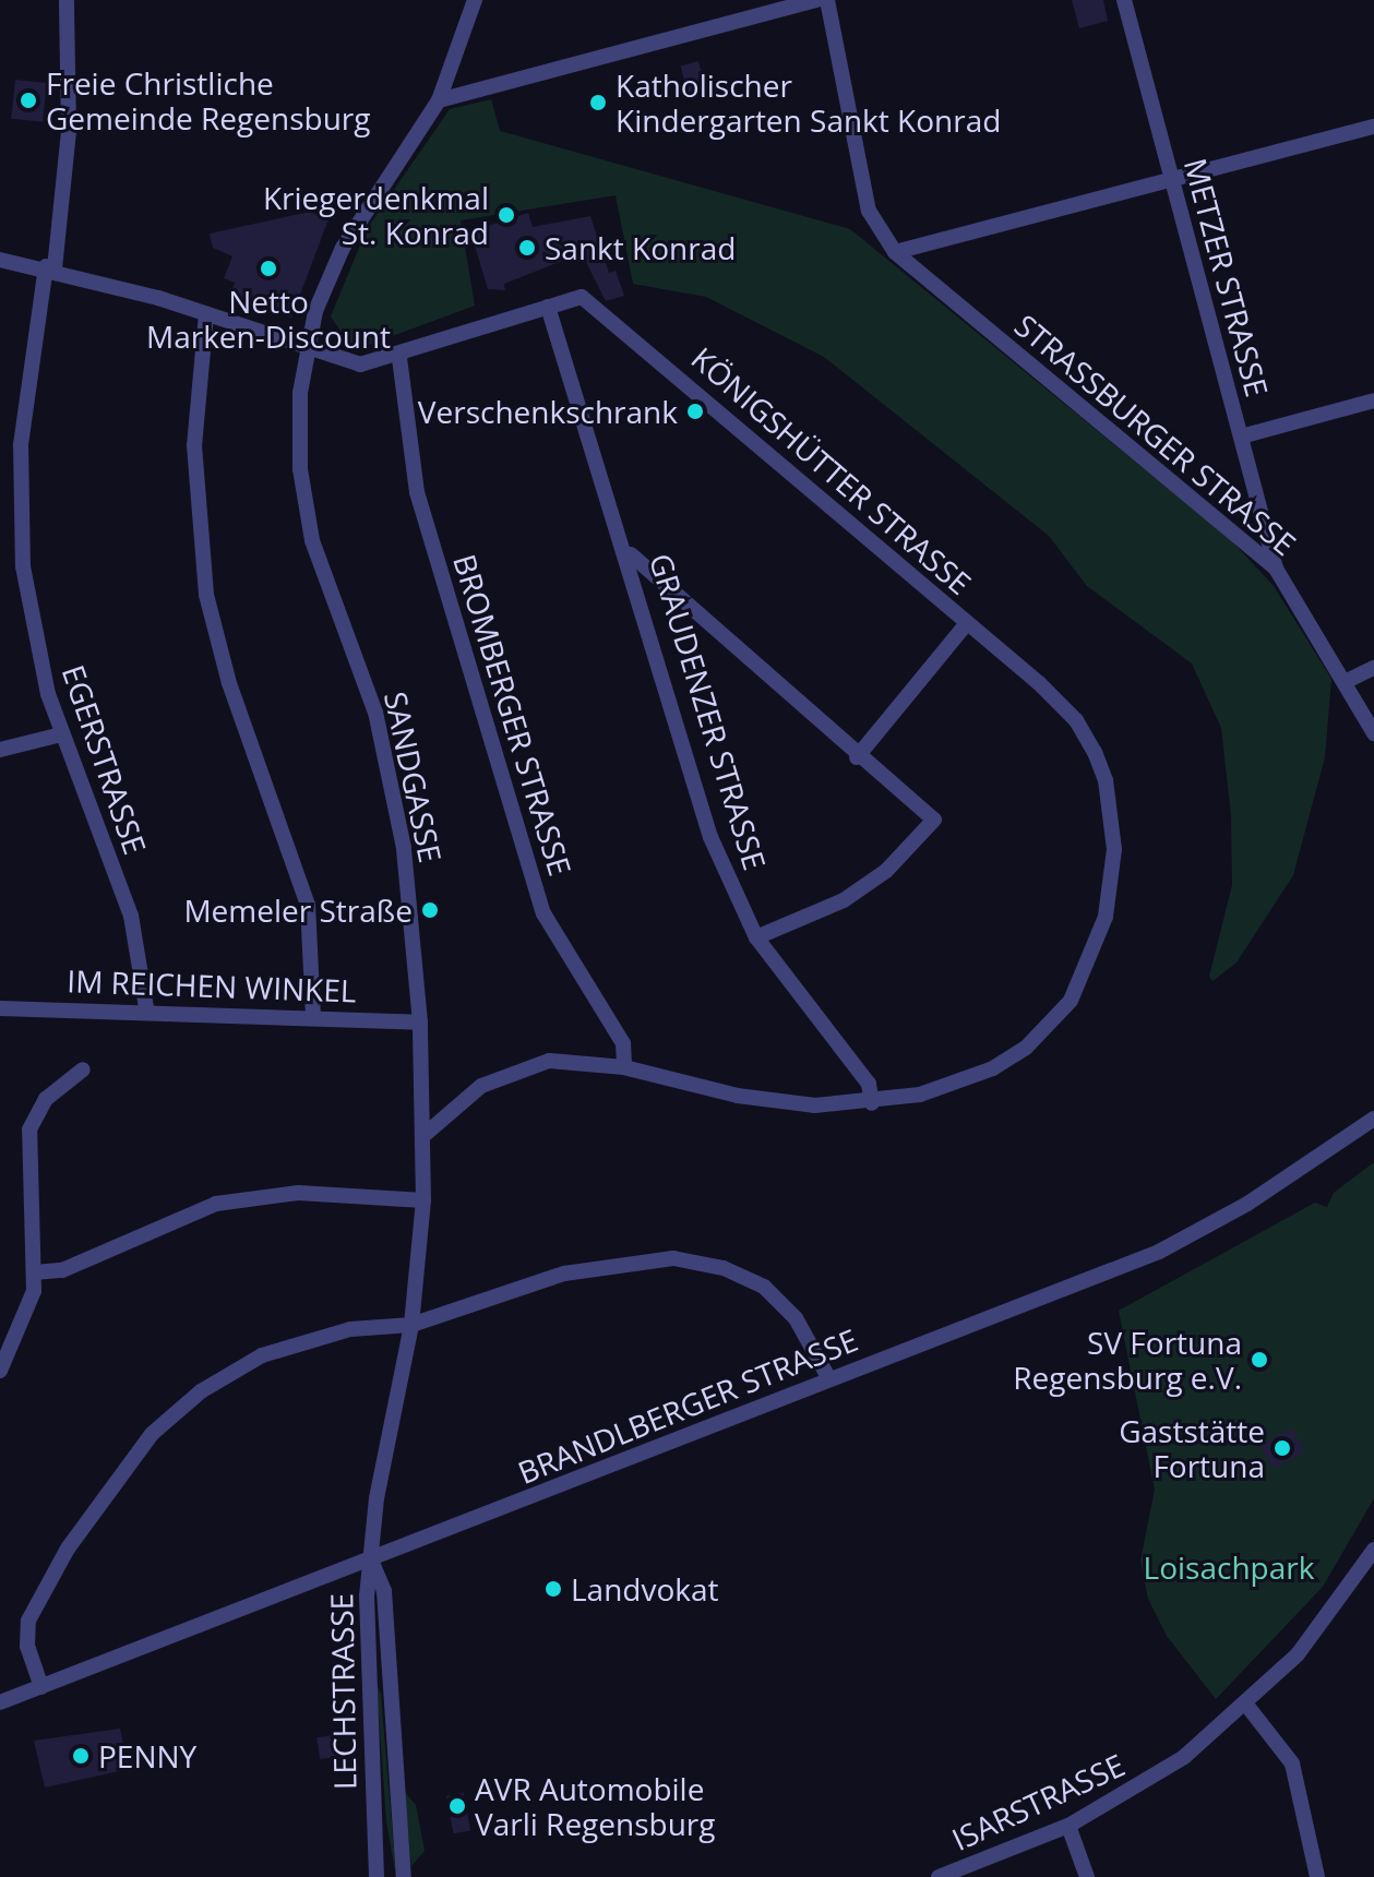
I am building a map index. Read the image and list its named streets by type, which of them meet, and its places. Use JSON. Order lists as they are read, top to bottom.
{
  "streets": {
    "street": [
      "METZER STRASSE",
      "STRASSBURGER STRASSE",
      "KÖNIGSHÜTTER STRASSE",
      "GRAUDENZER STRASSE",
      "BROMBERGER STRASSE",
      "EGERSTRASSE",
      "SANDGASSE",
      "IM REICHEN WINKEL",
      "BRANDLBERGER STRASSE",
      "LECHSTRASSE",
      "ISARSTRASSE"
    ]
  },
  "crossings": [
    ["METZER STRASSE", "STRASSBURGER STRASSE"],
    ["KÖNIGSHÜTTER STRASSE", "GRAUDENZER STRASSE"],
    ["EGERSTRASSE", "IM REICHEN WINKEL"],
    ["SANDGASSE", "IM REICHEN WINKEL"],
    ["SANDGASSE", "BRANDLBERGER STRASSE"],
    ["SANDGASSE", "LECHSTRASSE"],
    ["BRANDLBERGER STRASSE", "LECHSTRASSE"]
  ],
  "parks": ["Loisachpark"],
  "places": [
    "Freie Christliche Gemeinde Regensburg",
    "Katholischer Kindergarten Sankt Konrad",
    "Kriegerdenkmal St. Konrad",
    "Sankt Konrad",
    "Netto Marken-Discount",
    "Verschenkschrank",
    "Memeler Straße",
    "SV Fortuna Regensburg e.V.",
    "Gaststätte Fortuna",
    "Landvokat",
    "PENNY",
    "AVR Automobile Varli Regensburg"
  ]
}
